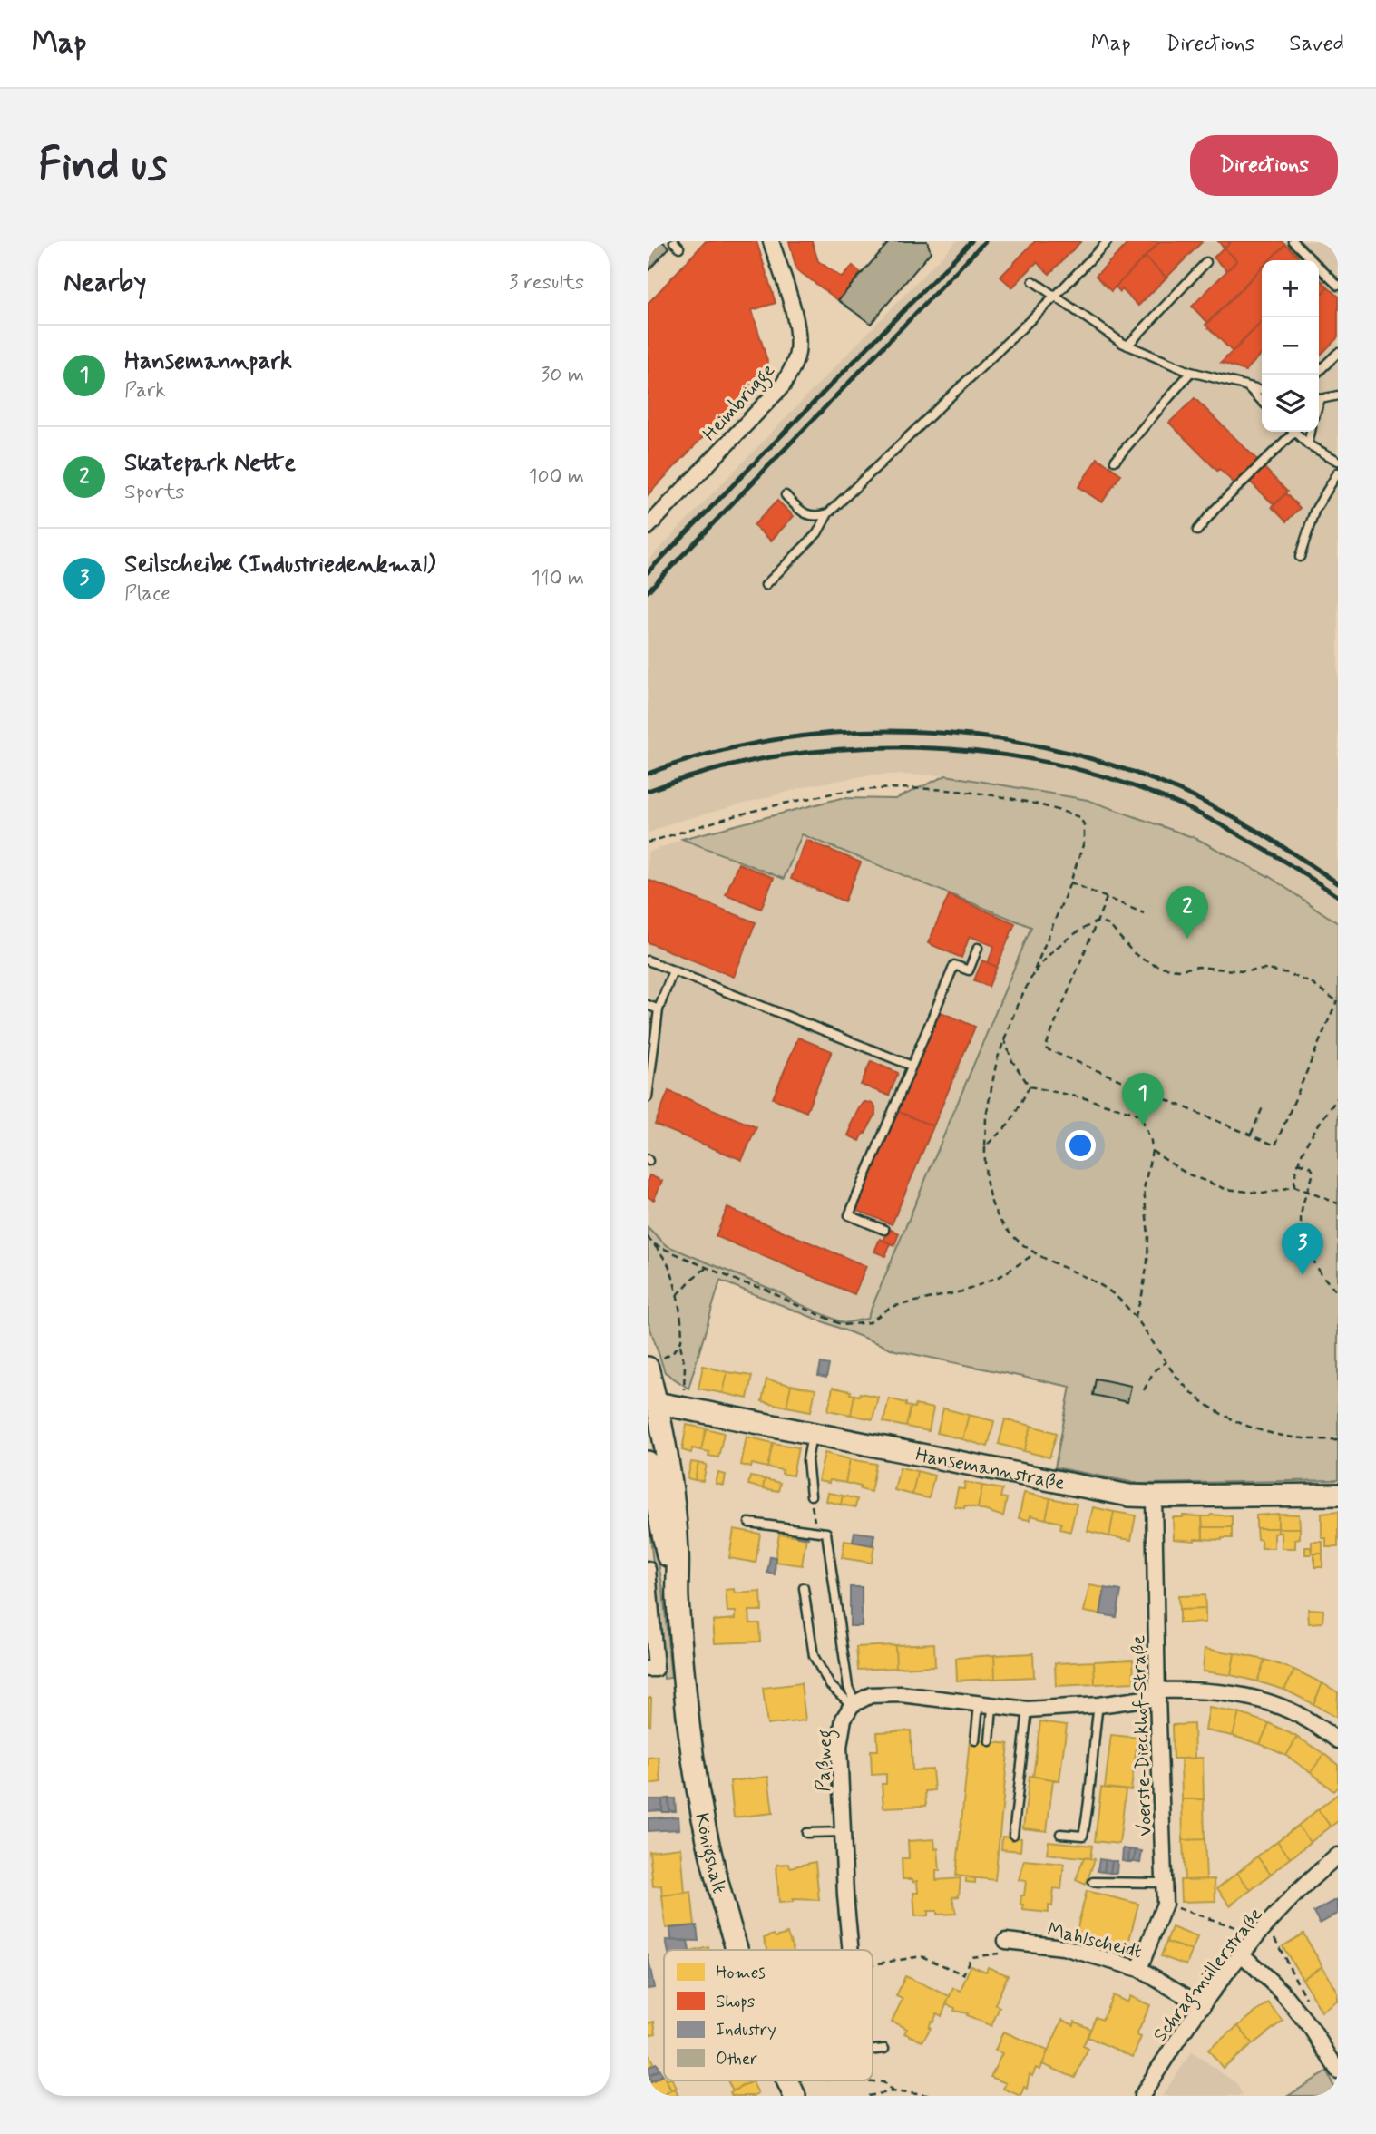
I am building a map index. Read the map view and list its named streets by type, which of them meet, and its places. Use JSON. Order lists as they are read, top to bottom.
{
  "streets": {
    "main road": ["Hansemannstraße", "Königshalt"],
    "street": [
      "Heimbrügge",
      "Voerste-Dieckhof-Straße",
      "Paßweg",
      "Mahlscheidt",
      "Schragmüllerstraße"
    ]
  },
  "crossings": [
    ["Hansemannstraße", "Voerste-Dieckhof-Straße"],
    ["Hansemannstraße", "Königshalt"],
    ["Voerste-Dieckhof-Straße", "Mahlscheidt"],
    ["Mahlscheidt", "Schragmüllerstraße"]
  ],
  "legend": [
    "Homes",
    "Shops",
    "Industry",
    "Other"
  ],
  "page": {
    "header": "Map",
    "nav": ["Map", "Directions", "Saved"],
    "buttons": "Directions",
    "title": "Find us",
    "heading": ["Nearby", "3 results"],
    "map_buttons": ["+", "−"],
    "list": [
      {
        "mark": "1",
        "name": "Hansemannpark",
        "note": "Park",
        "value": "30 m"
      },
      {
        "mark": "2",
        "name": "Skatepark Nette",
        "note": "Sports",
        "value": "100 m"
      },
      {
        "mark": "3",
        "name": "Seilscheibe (Industriedenkmal)",
        "note": "Place",
        "value": "110 m"
      }
    ],
    "pins": ["2", "1", "3"]
  }
}
